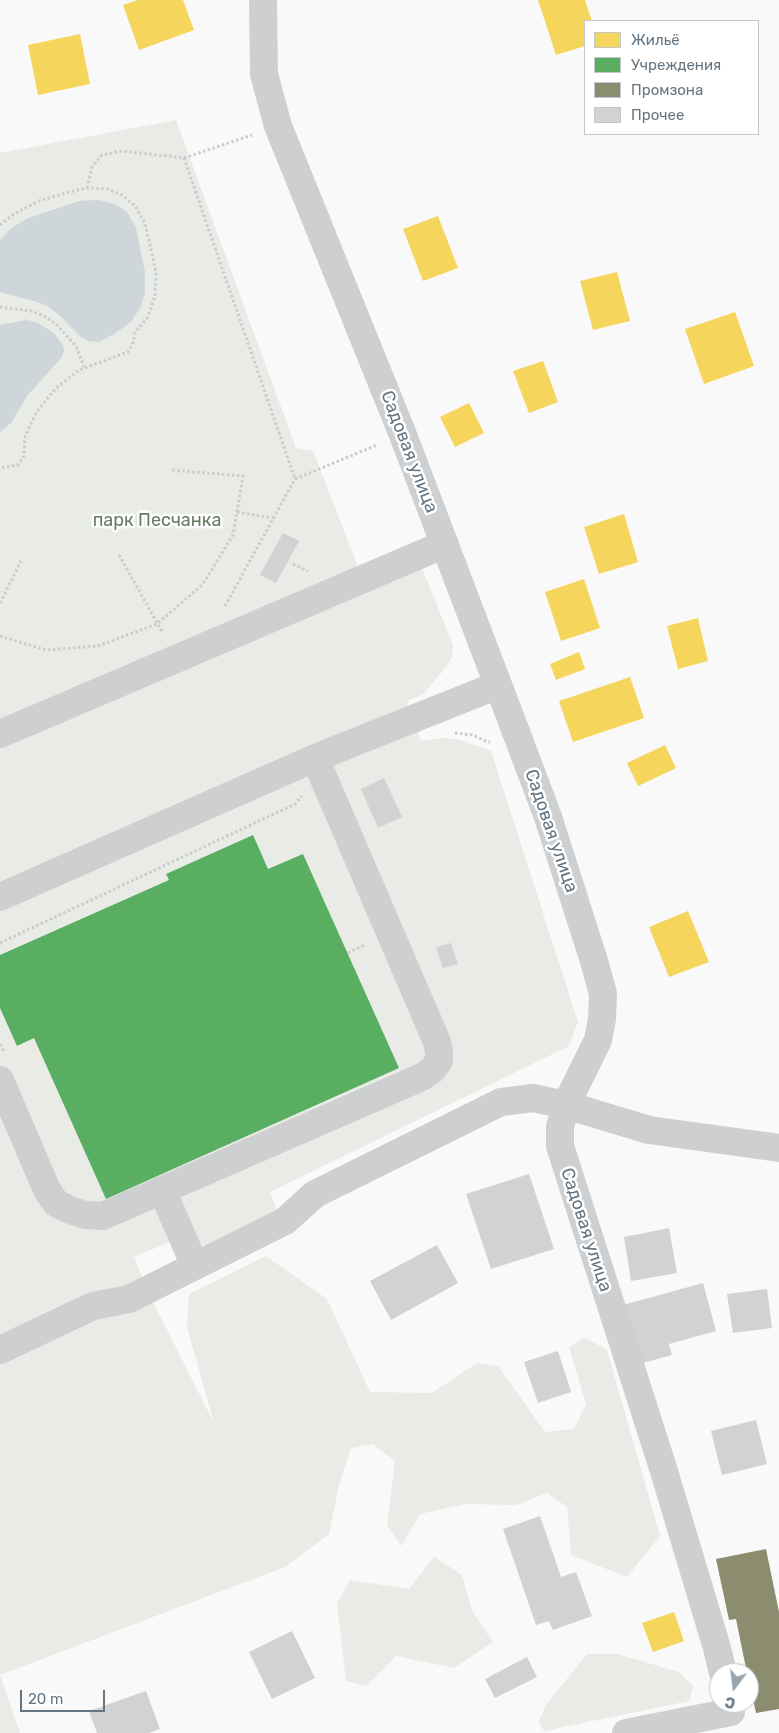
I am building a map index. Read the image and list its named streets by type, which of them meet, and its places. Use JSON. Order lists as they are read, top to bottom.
{
  "streets": {
    "street": ["Садовая улица"]
  },
  "parks": ["парк Песчанка"],
  "legend": [
    "Жильё",
    "Учреждения",
    "Промзона",
    "Прочее"
  ],
  "scale_bar": "20 m",
  "north": "bottom"
}
